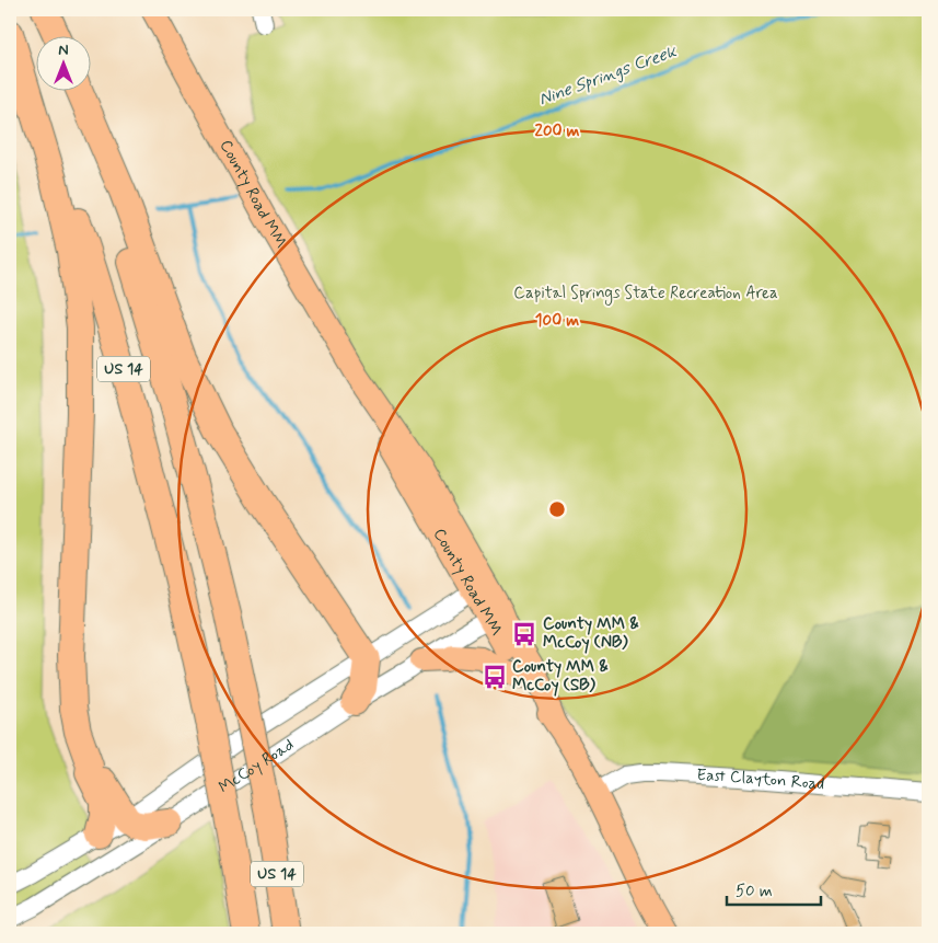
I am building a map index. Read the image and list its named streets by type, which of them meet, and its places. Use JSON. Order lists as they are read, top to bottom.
{
  "streets": {
    "highway": ["US 14"],
    "main road": ["County Road MM"],
    "street": ["McCoy Road", "East Clayton Road"]
  },
  "crossings": [
    ["County Road MM", "McCoy Road"],
    ["County Road MM", "East Clayton Road"]
  ],
  "water": ["Nine Springs Creek"],
  "parks": ["Capital Springs State Recreation Area"],
  "places": {
    "bus stop": ["County MM & McCoy (NB)", "County MM & McCoy (SB)"]
  },
  "scale_bar": "50 m",
  "north": "top",
  "rings": ["200 m", "100 m"]
}
